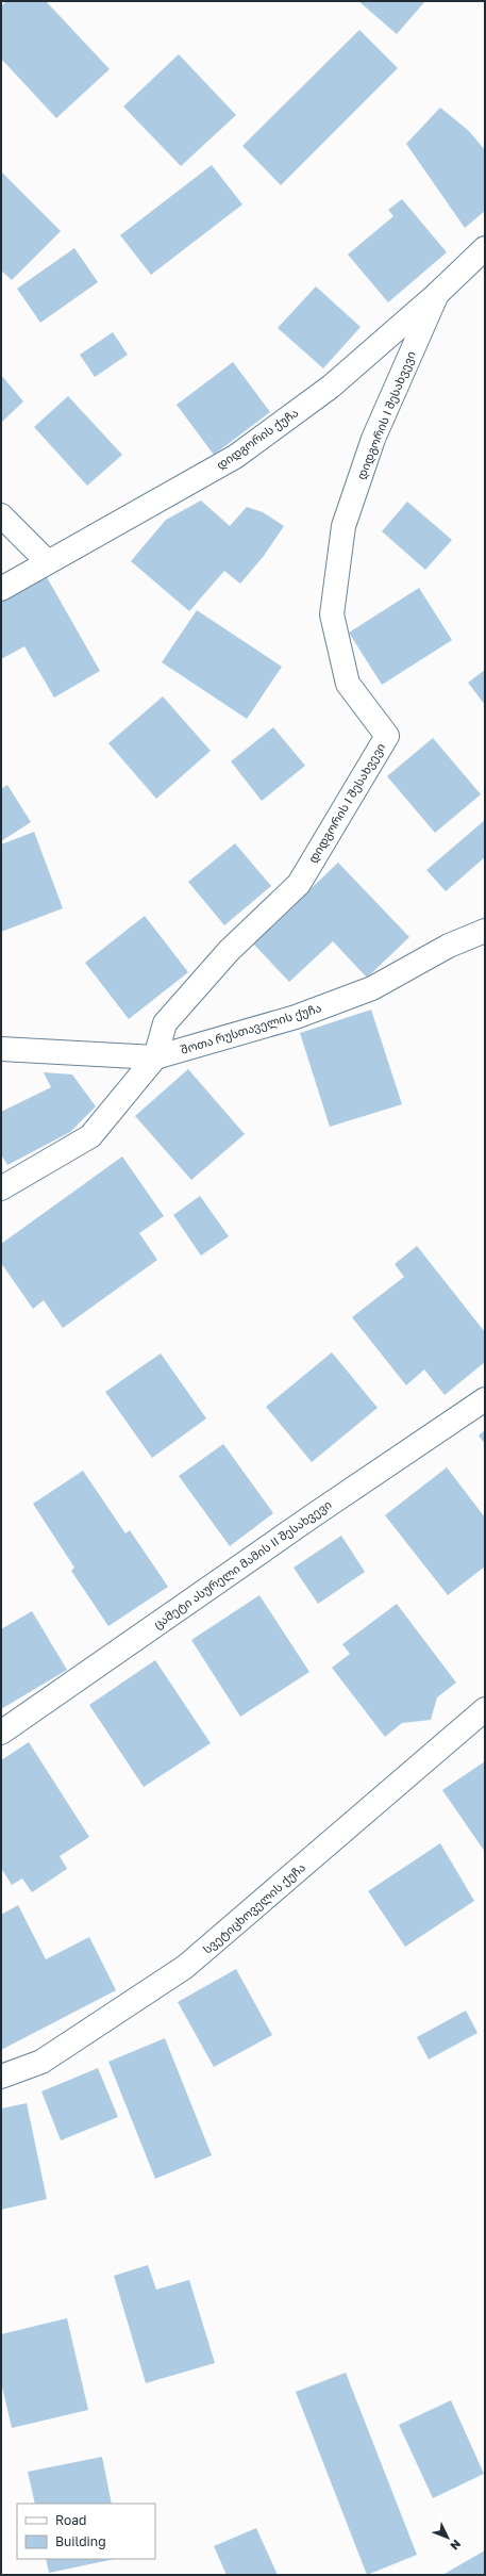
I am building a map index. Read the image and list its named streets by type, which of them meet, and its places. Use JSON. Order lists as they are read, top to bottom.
{
  "streets": {
    "street": [
      "დიდგორის I შესახვევი",
      "დიდგორის ქუჩა",
      "შოთა რუსთაველის ქუჩა",
      "ცამეტი ასურელი მამის II შესახვევი",
      "სვეტიცხოველის ქუჩა"
    ]
  },
  "crossings": [
    ["დიდგორის I შესახვევი", "დიდგორის ქუჩა"],
    ["დიდგორის I შესახვევი", "შოთა რუსთაველის ქუჩა"]
  ],
  "legend": ["Road", "Building"],
  "north": "bottom right"
}
